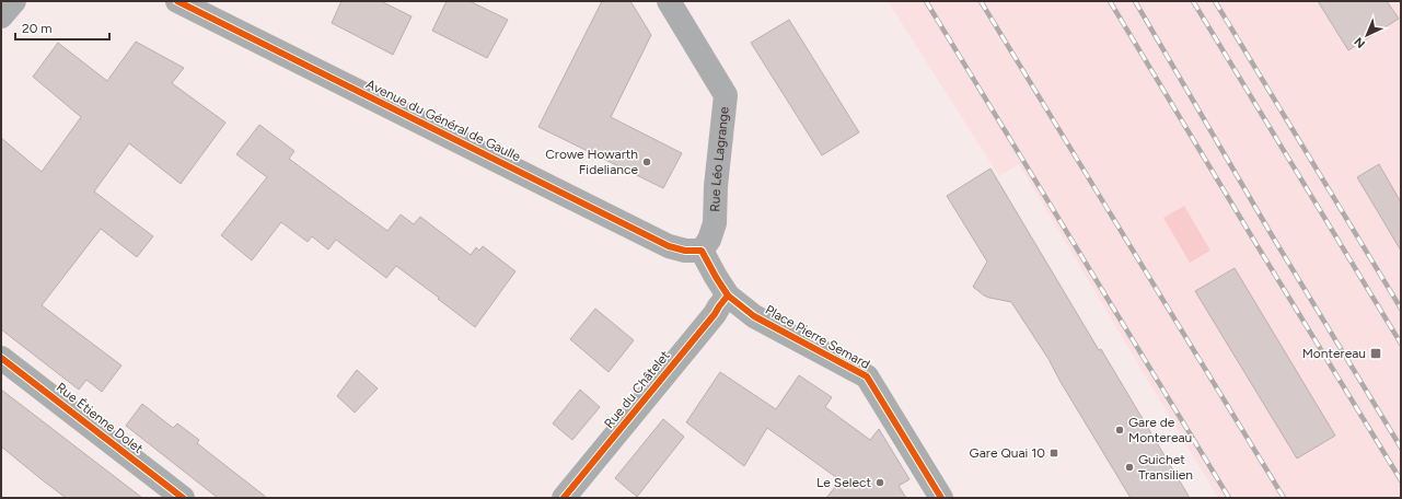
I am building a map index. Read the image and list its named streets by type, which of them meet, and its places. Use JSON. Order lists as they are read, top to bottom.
{
  "streets": {
    "main road": ["Avenue du Général de Gaulle", "Rue Léo Lagrange"],
    "street": ["Place Pierre Semard", "Rue du Châtelet", "Rue Étienne Dolet"]
  },
  "crossings": [
    ["Avenue du Général de Gaulle", "Rue Léo Lagrange"],
    ["Avenue du Général de Gaulle", "Place Pierre Semard"],
    ["Rue Léo Lagrange", "Place Pierre Semard"],
    ["Place Pierre Semard", "Rue du Châtelet"]
  ],
  "places": {
    "other": [
      "Crowe Howarth Fideliance",
      "Gare de Montereau",
      "Guichet Transilien",
      "Le Select"
    ],
    "transit": ["Montereau", "Gare Quai 10"]
  },
  "scale_bar": "20 m",
  "north": "bottom left"
}
